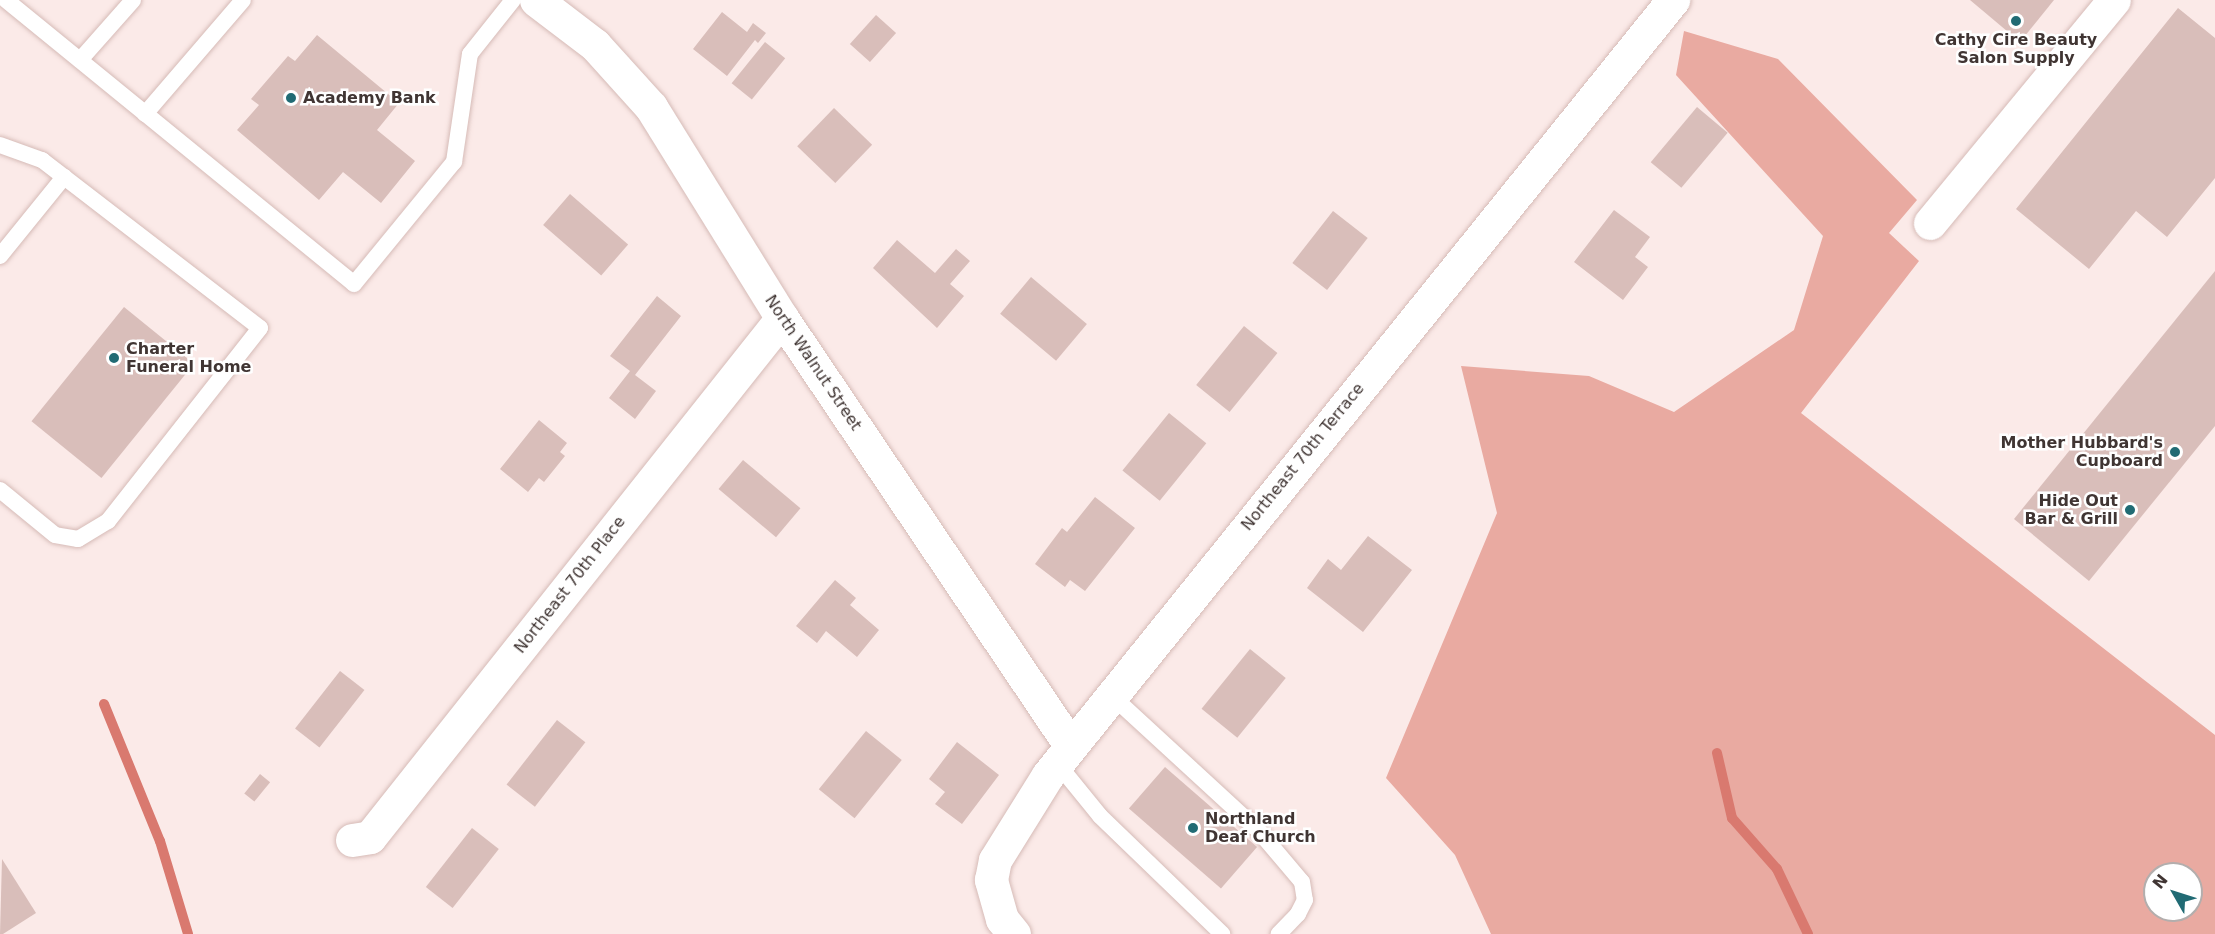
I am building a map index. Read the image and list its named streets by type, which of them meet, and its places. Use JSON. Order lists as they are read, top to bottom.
{
  "streets": {
    "street": ["North Walnut Street", "Northeast 70th Terrace", "Northeast 70th Place"]
  },
  "crossings": [
    ["North Walnut Street", "Northeast 70th Terrace"],
    ["North Walnut Street", "Northeast 70th Place"]
  ],
  "places": [
    "Cathy Cire Beauty Salon Supply",
    "Academy Bank",
    "Charter Funeral Home",
    "Mother Hubbard's Cupboard",
    "Hide Out Bar & Grill",
    "Northland Deaf Church"
  ],
  "north": "top left"
}
